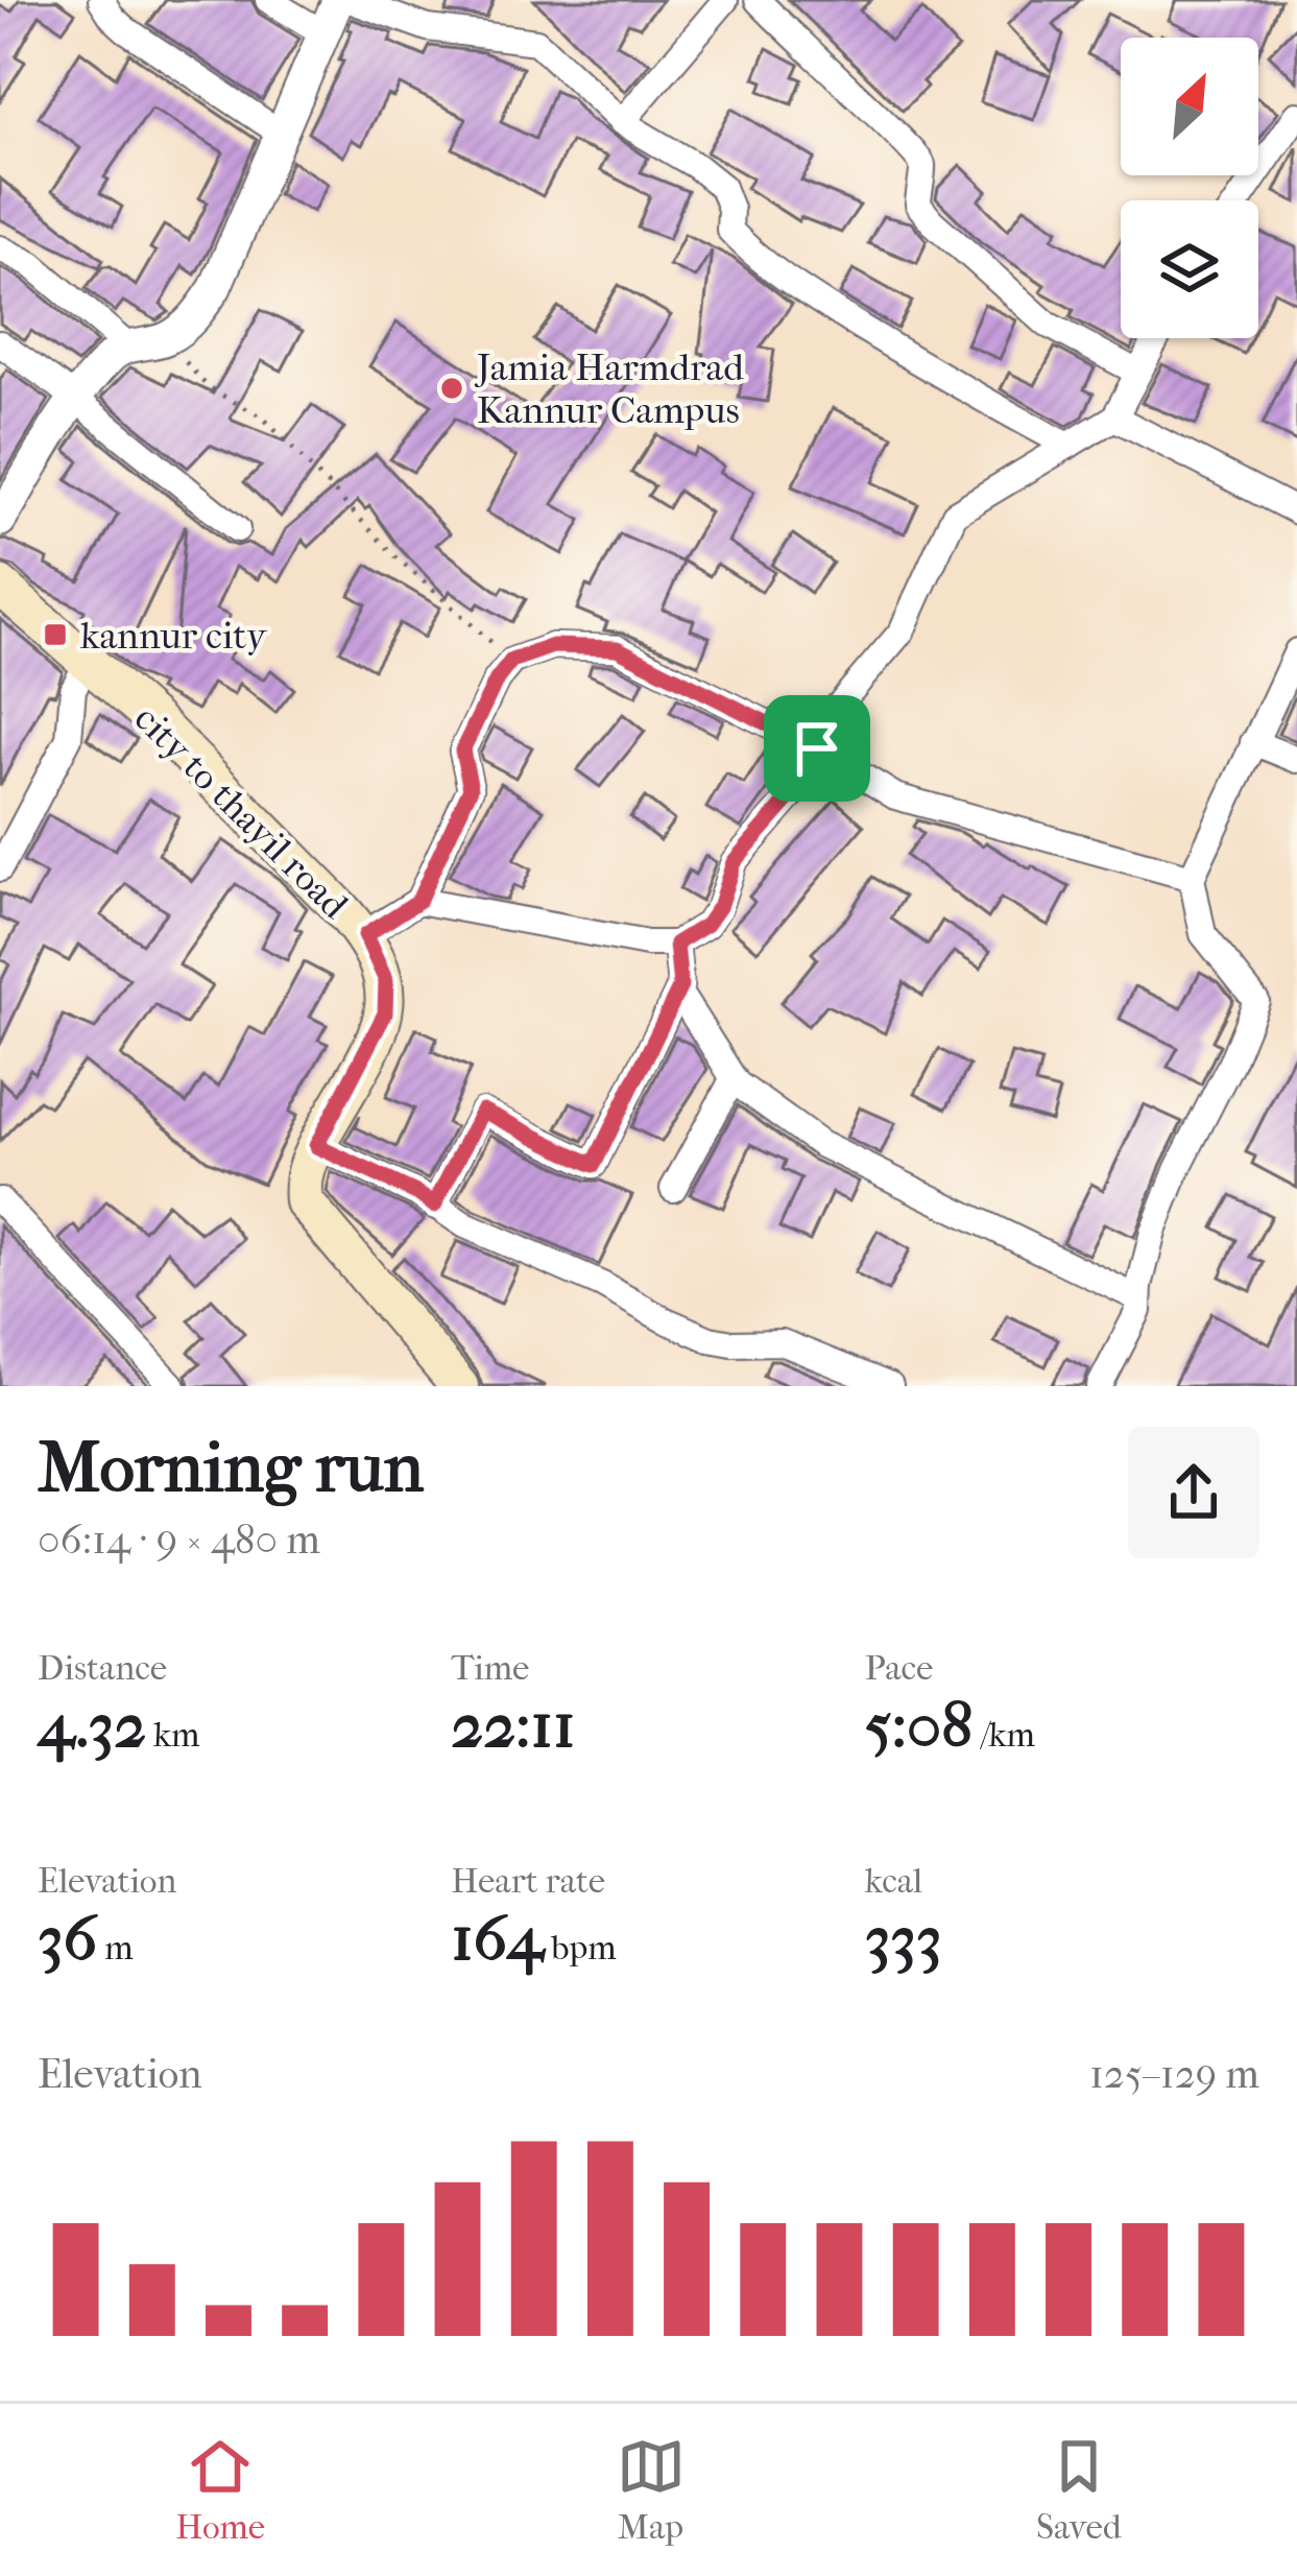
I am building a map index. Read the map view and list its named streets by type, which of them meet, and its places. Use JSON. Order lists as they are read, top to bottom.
{
  "streets": {
    "main road": ["city to thayil road"]
  },
  "places": {
    "other": ["Jamia Harmdrad Kannur Campus"],
    "transit": ["kannur city"]
  },
  "north": "top right",
  "page": {
    "heading": ["Morning run", "06:14 · 9 × 480 m"],
    "stats": [
      ["Distance", "4.32 km"],
      ["Time", "22:11"],
      ["Pace", "5:08 /km"],
      ["Elevation", "36 m"],
      ["Heart rate", "164 bpm"],
      ["kcal", "333"]
    ],
    "chart": ["Elevation", "125–129 m"],
    "tabs": ["Home", "Map", "Saved"]
  }
}
